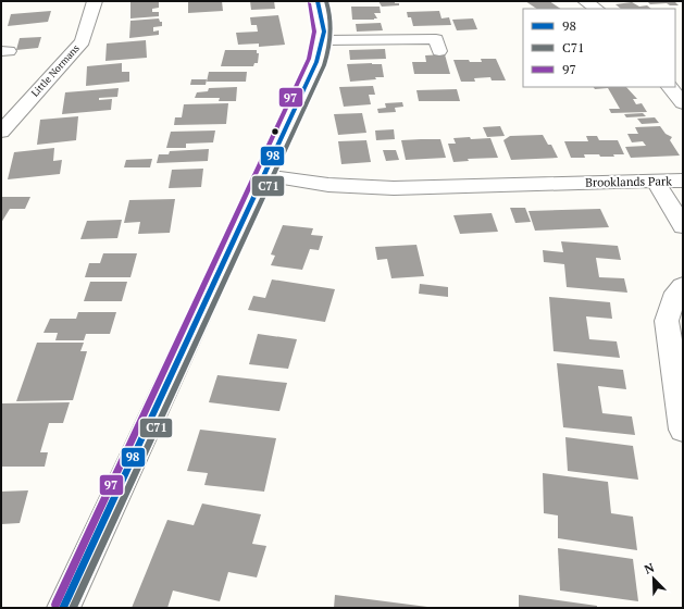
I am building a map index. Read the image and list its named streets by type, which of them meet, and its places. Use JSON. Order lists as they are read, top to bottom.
{
  "streets": {
    "street": ["Little Normans", "Brooklands Park"]
  },
  "lines": ["transit line 98", "transit line C71", "transit line 97"],
  "legend": ["98", "C71", "97"],
  "north": "top left"
}
